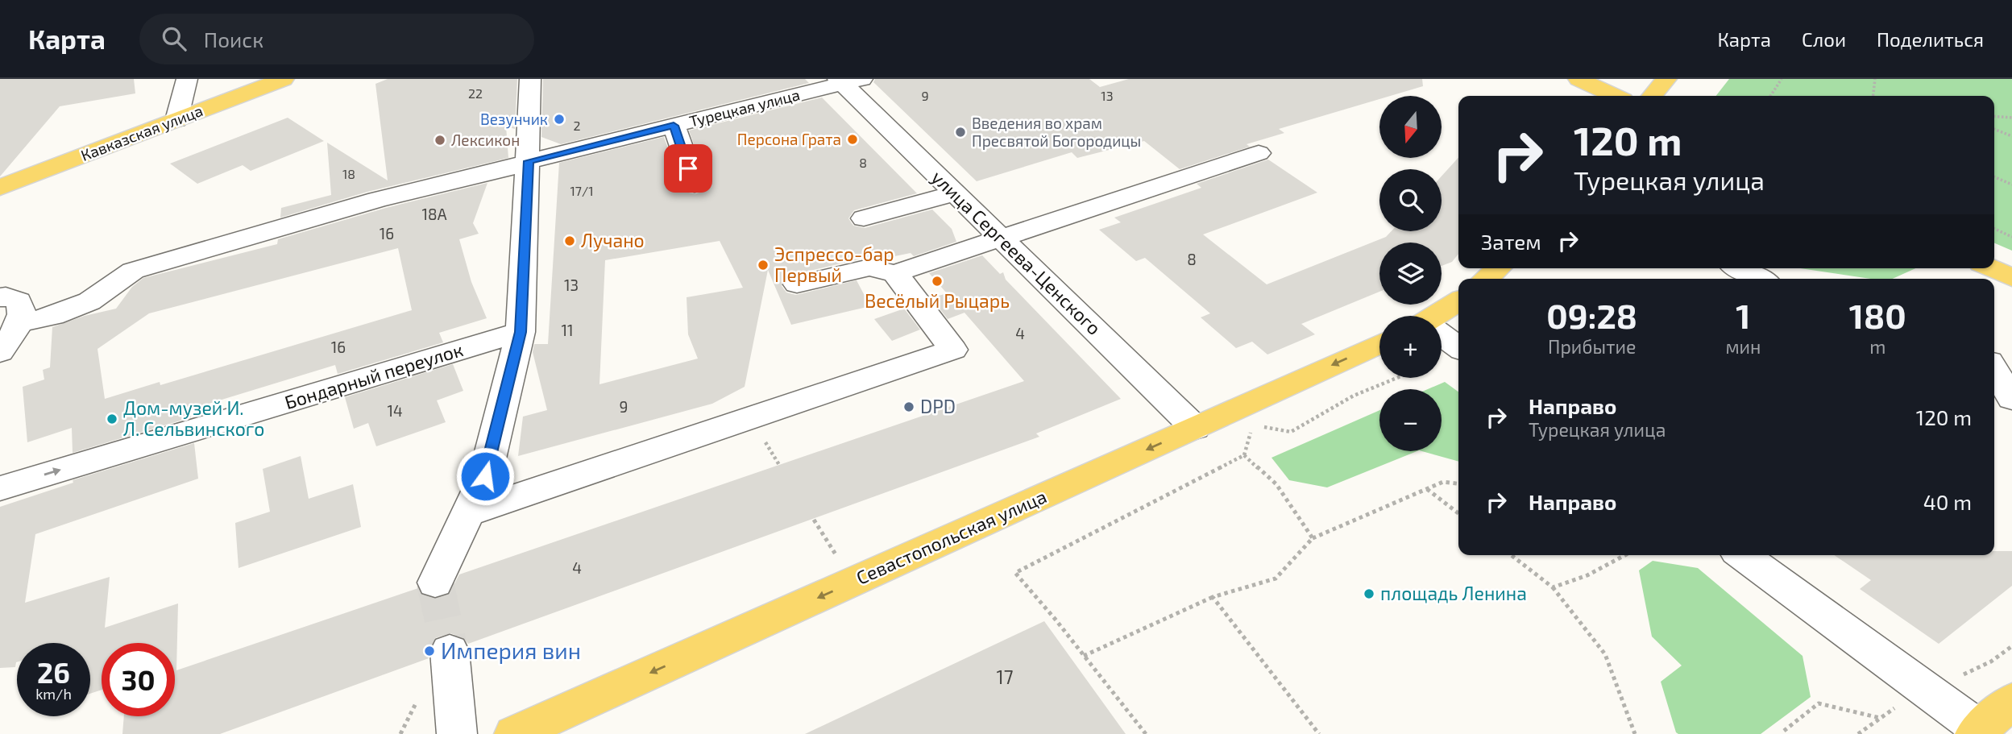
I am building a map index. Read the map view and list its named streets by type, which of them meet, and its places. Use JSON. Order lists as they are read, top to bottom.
{
  "streets": {
    "main road": ["Кавказская улица", "Севастопольская улица"],
    "street": ["Турецкая улица", "улица Сергеева-Ценского", "Бондарный переулок"]
  },
  "crossings": [
    ["Турецкая улица", "улица Сергеева-Ценского"],
    ["улица Сергеева-Ценского", "Севастопольская улица"]
  ],
  "one_way": ["Бондарный переулок", "Севастопольская улица"],
  "places": [
    "Везунчик",
    "Введения во храм Пресвятой Богородицы",
    "Персона Грата",
    "Лексикон",
    "Лучано",
    "Эспрессо-бар Первый",
    "Весёлый Рыцарь",
    "DPD",
    "Дом-музей И. Л. Сельвинского",
    "площадь Ленина",
    "Империя вин"
  ],
  "house_numbers": [
    "22",
    "9",
    "13",
    "2",
    "8",
    "18",
    "17/1",
    "18А",
    "16",
    "8",
    "13",
    "11",
    "4",
    "16",
    "9",
    "14",
    "4",
    "17"
  ],
  "north": "bottom",
  "page": {
    "header": "Карта",
    "search": "Поиск",
    "nav": ["Карта", "Слои", "Поделиться"],
    "map_buttons": ["+", "−"],
    "turn": ["120 m", "Турецкая улица"],
    "then": "Затем",
    "eta": [
      "09:28",
      "Прибытие",
      "1",
      "мин",
      "180",
      "m"
    ],
    "list": [
      {
        "name": "Направо",
        "note": "Турецкая улица",
        "value": "120 m"
      },
      {
        "name": "Направо",
        "value": "40 m"
      }
    ],
    "speed": "26 km/h",
    "limit": "30"
  }
}
